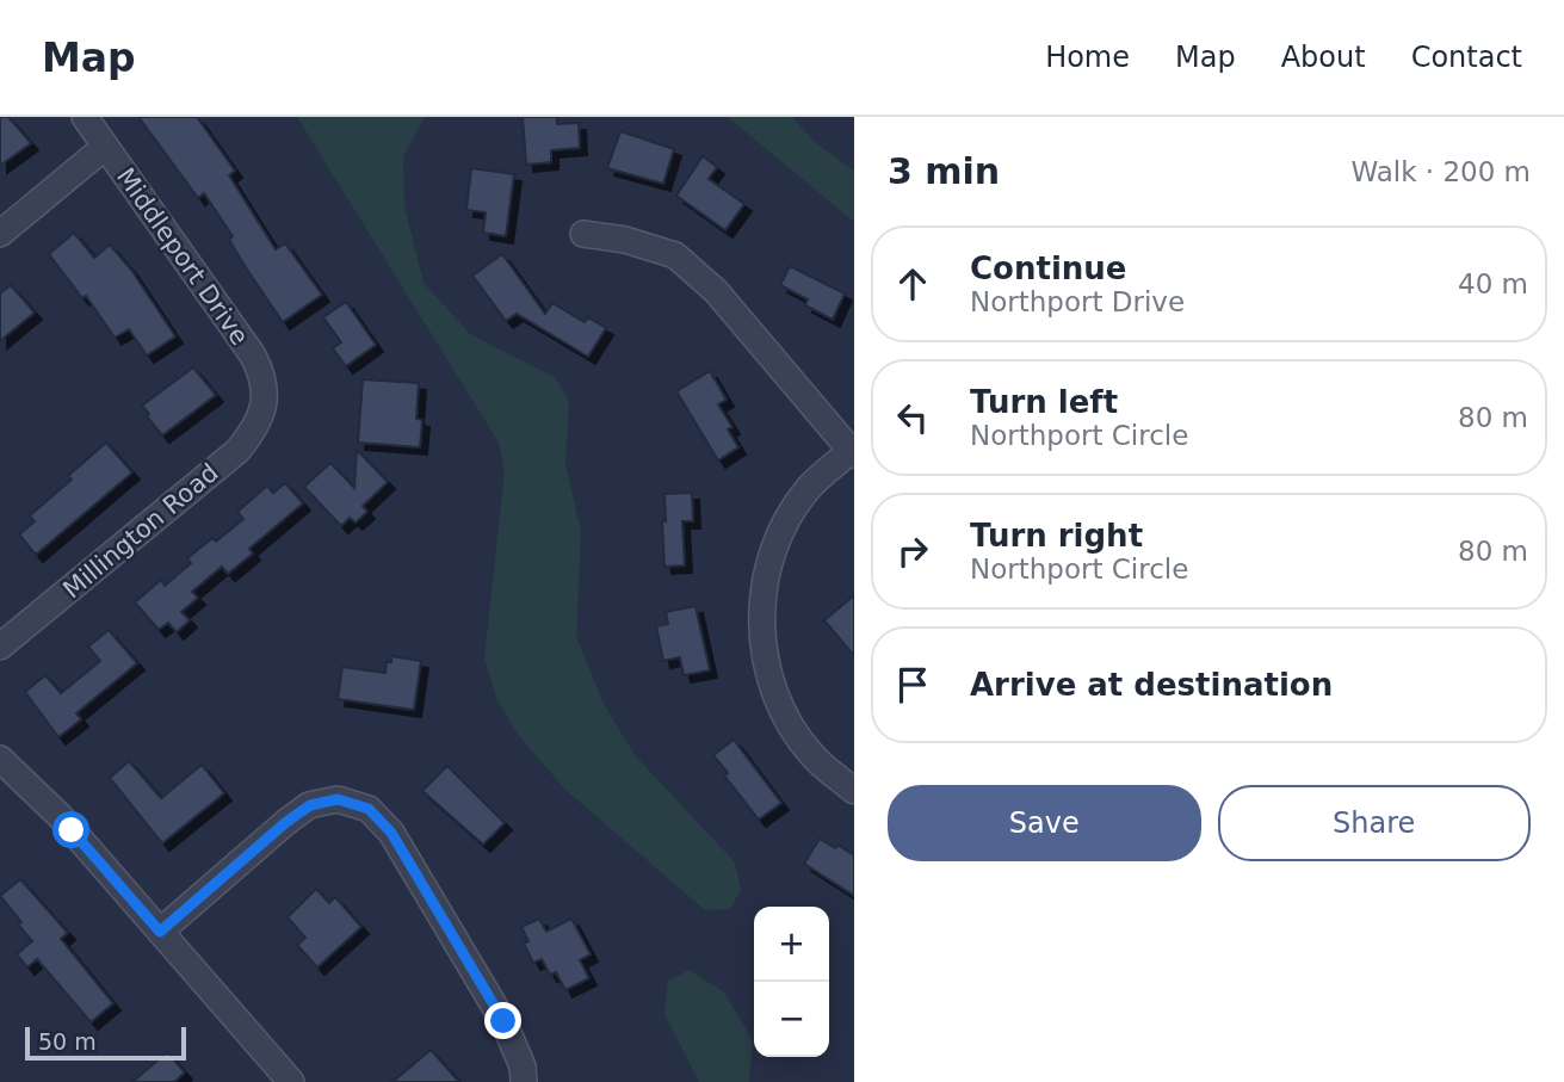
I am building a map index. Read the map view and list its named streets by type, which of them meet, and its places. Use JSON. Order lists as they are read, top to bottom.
{
  "streets": {
    "street": ["Middleport Drive", "Millington Road"]
  },
  "crossings": [
    ["Middleport Drive", "Millington Road"]
  ],
  "scale_bar": "50 m",
  "page": {
    "header": "Map",
    "nav": [
      "Home",
      "Map",
      "About",
      "Contact"
    ],
    "heading": ["3 min", "Walk · 200 m"],
    "list": [
      ["Continue", "Northport Drive", "40 m"],
      ["Turn left", "Northport Circle", "80 m"],
      ["Turn right", "Northport Circle", "80 m"],
      "Arrive at destination"
    ],
    "buttons": ["Save", "Share"],
    "map_buttons": ["+", "−"],
    "scale": "50 m"
  }
}
